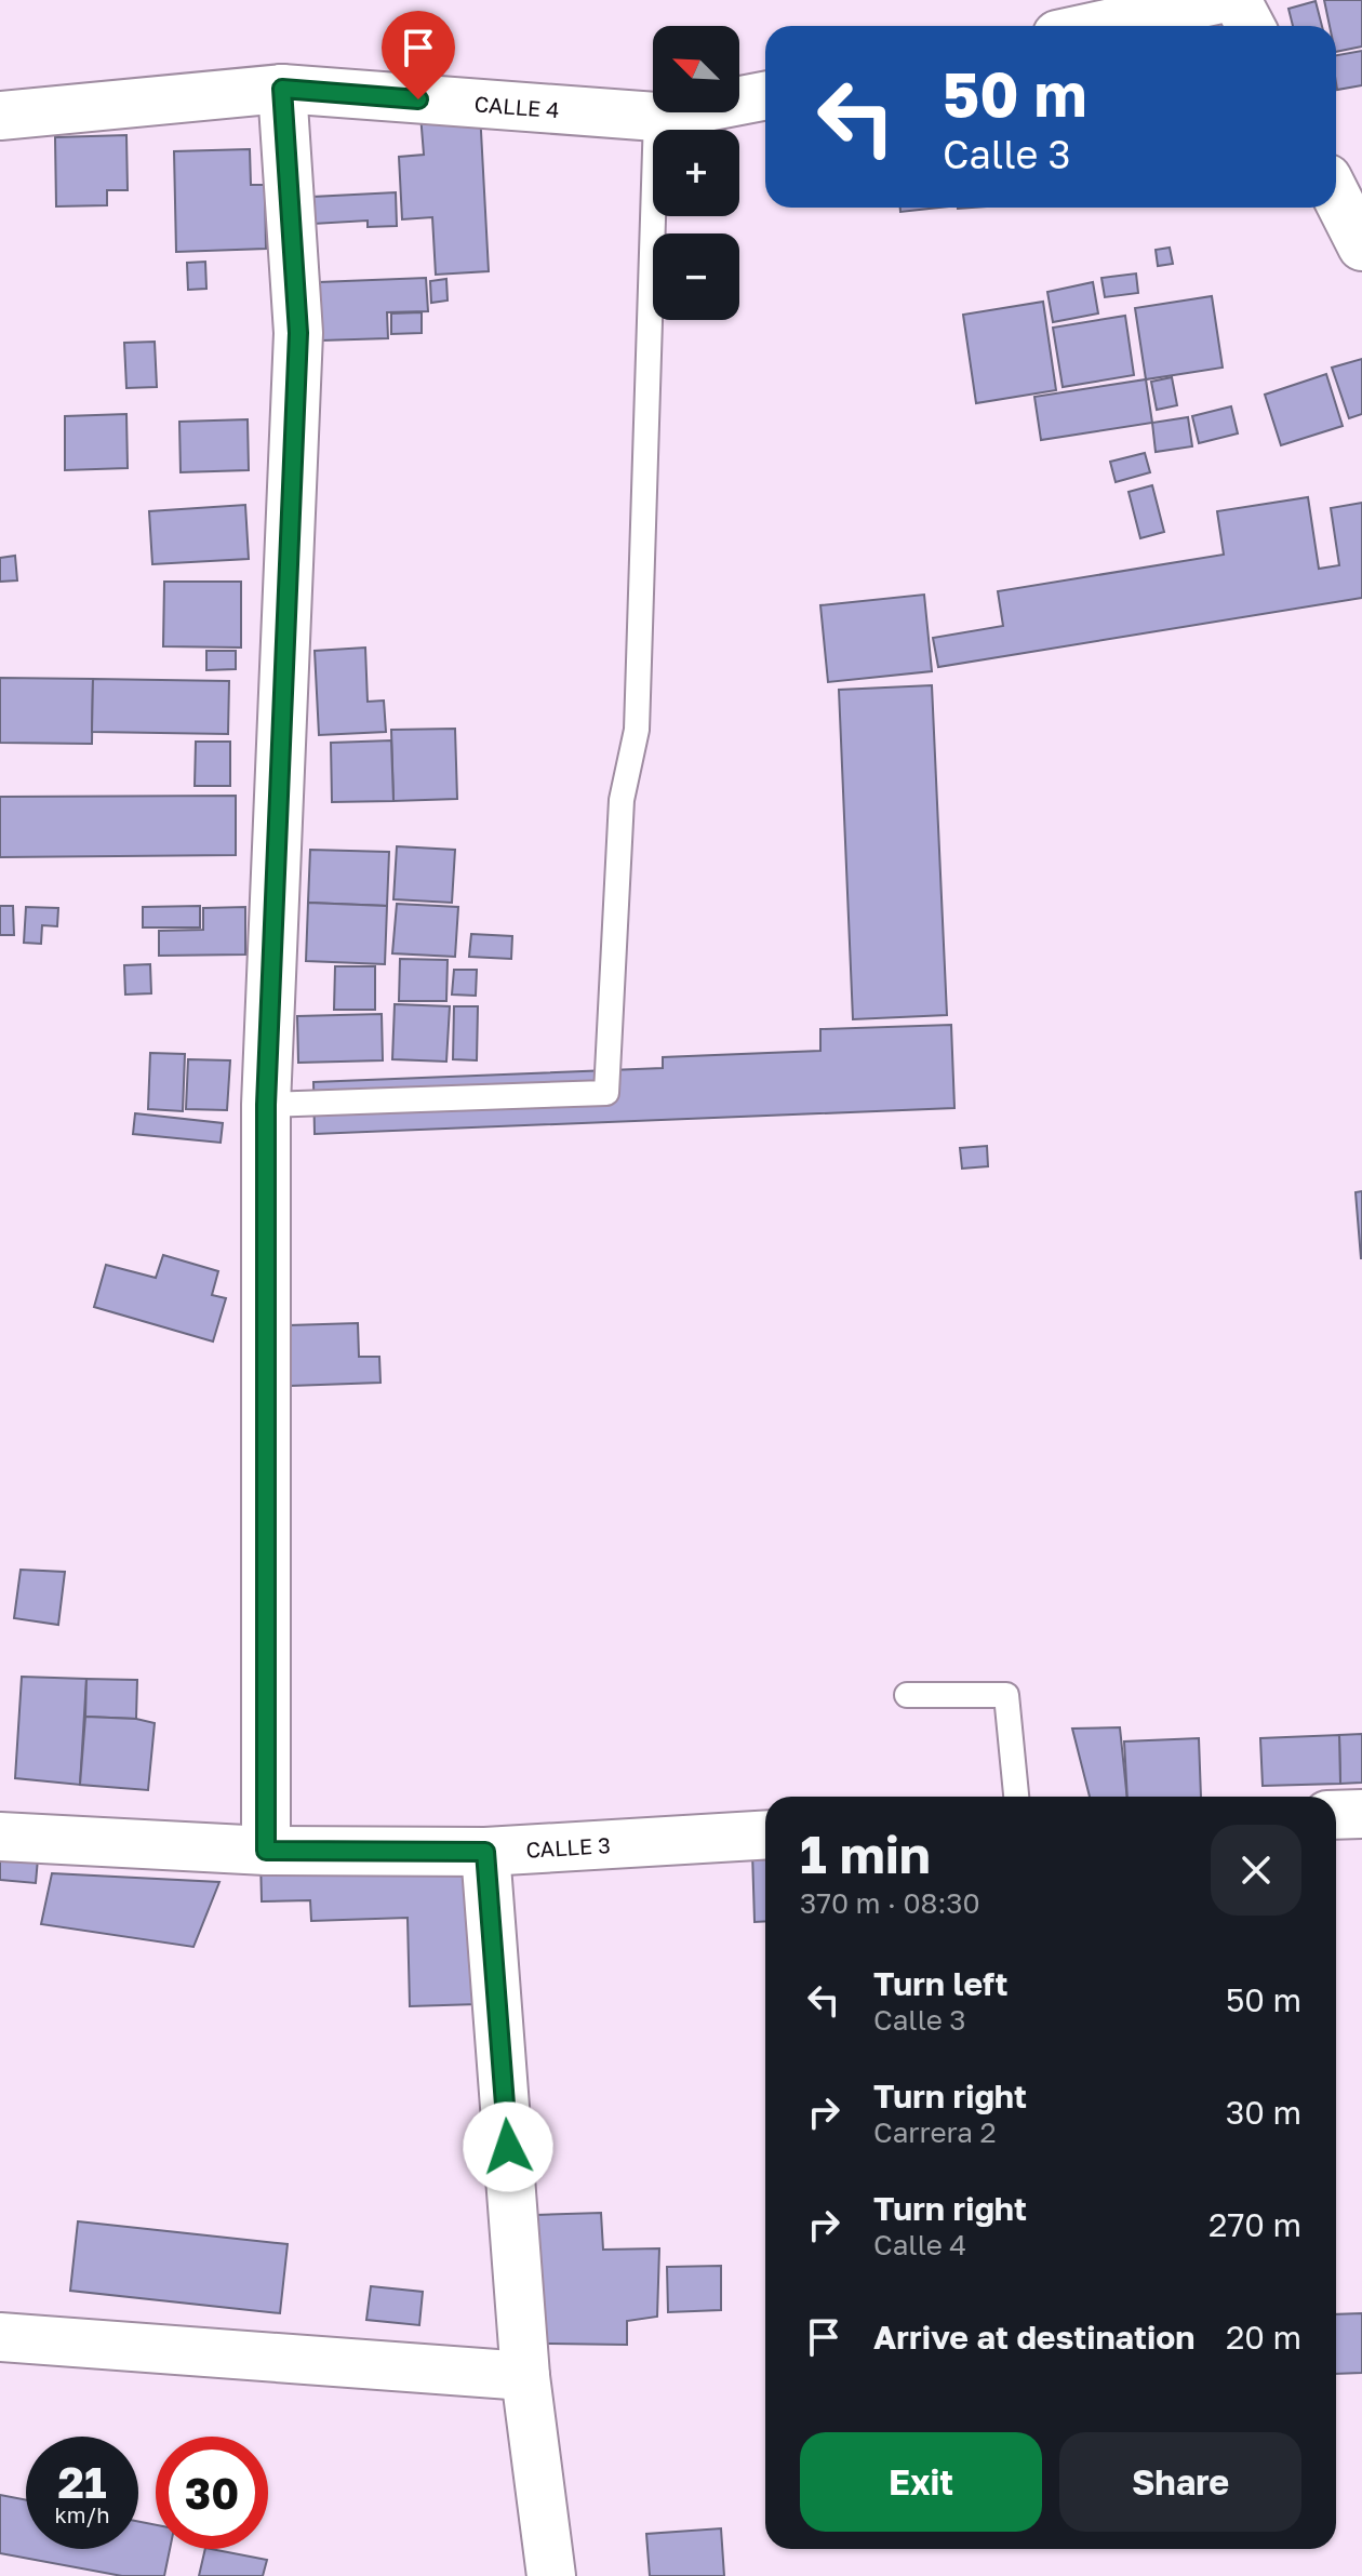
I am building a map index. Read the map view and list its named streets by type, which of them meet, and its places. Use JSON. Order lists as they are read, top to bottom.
{
  "streets": {
    "street": ["CALLE 4", "CALLE 3"]
  },
  "north": "top left",
  "page": {
    "map_buttons": ["+", "−"],
    "turn": ["50 m", "Calle 3"],
    "heading": ["1 min", "370 m · 08:30"],
    "list": [
      {
        "name": "Turn left",
        "note": "Calle 3",
        "value": "50 m"
      },
      {
        "name": "Turn right",
        "note": "Carrera 2",
        "value": "30 m"
      },
      {
        "name": "Turn right",
        "note": "Calle 4",
        "value": "270 m"
      },
      {
        "name": "Arrive at destination",
        "value": "20 m"
      }
    ],
    "buttons": ["Exit", "Share"],
    "speed": "21 km/h",
    "limit": "30"
  }
}
